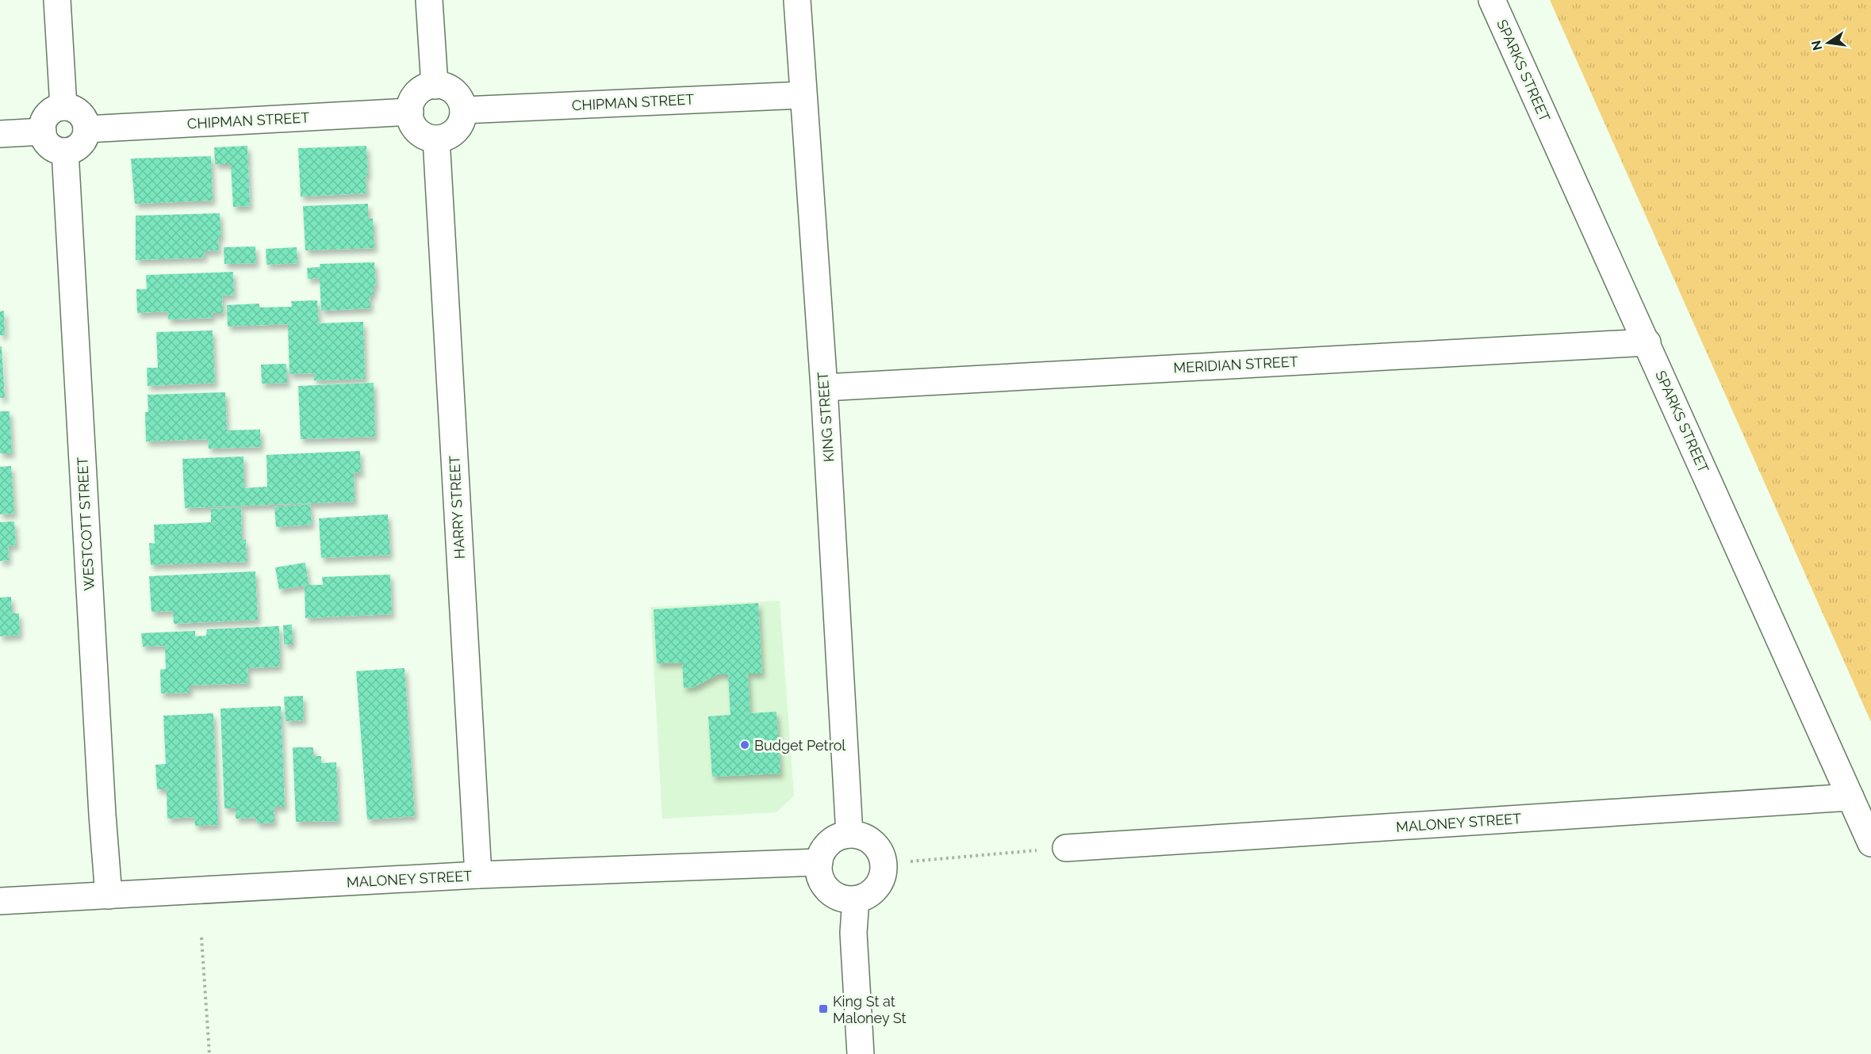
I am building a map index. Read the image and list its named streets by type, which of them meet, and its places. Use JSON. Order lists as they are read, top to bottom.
{
  "streets": {
    "street": [
      "SPARKS STREET",
      "CHIPMAN STREET",
      "MERIDIAN STREET",
      "KING STREET",
      "HARRY STREET",
      "WESTCOTT STREET",
      "MALONEY STREET"
    ]
  },
  "crossings": [
    ["SPARKS STREET", "MERIDIAN STREET"],
    ["SPARKS STREET", "MALONEY STREET"],
    ["CHIPMAN STREET", "KING STREET"],
    ["CHIPMAN STREET", "HARRY STREET"],
    ["CHIPMAN STREET", "WESTCOTT STREET"],
    ["MERIDIAN STREET", "KING STREET"],
    ["KING STREET", "MALONEY STREET"],
    ["HARRY STREET", "MALONEY STREET"],
    ["WESTCOTT STREET", "MALONEY STREET"]
  ],
  "places": {
    "other": ["Budget Petrol"],
    "transit": ["King St at Maloney St"]
  },
  "north": "left"
}
